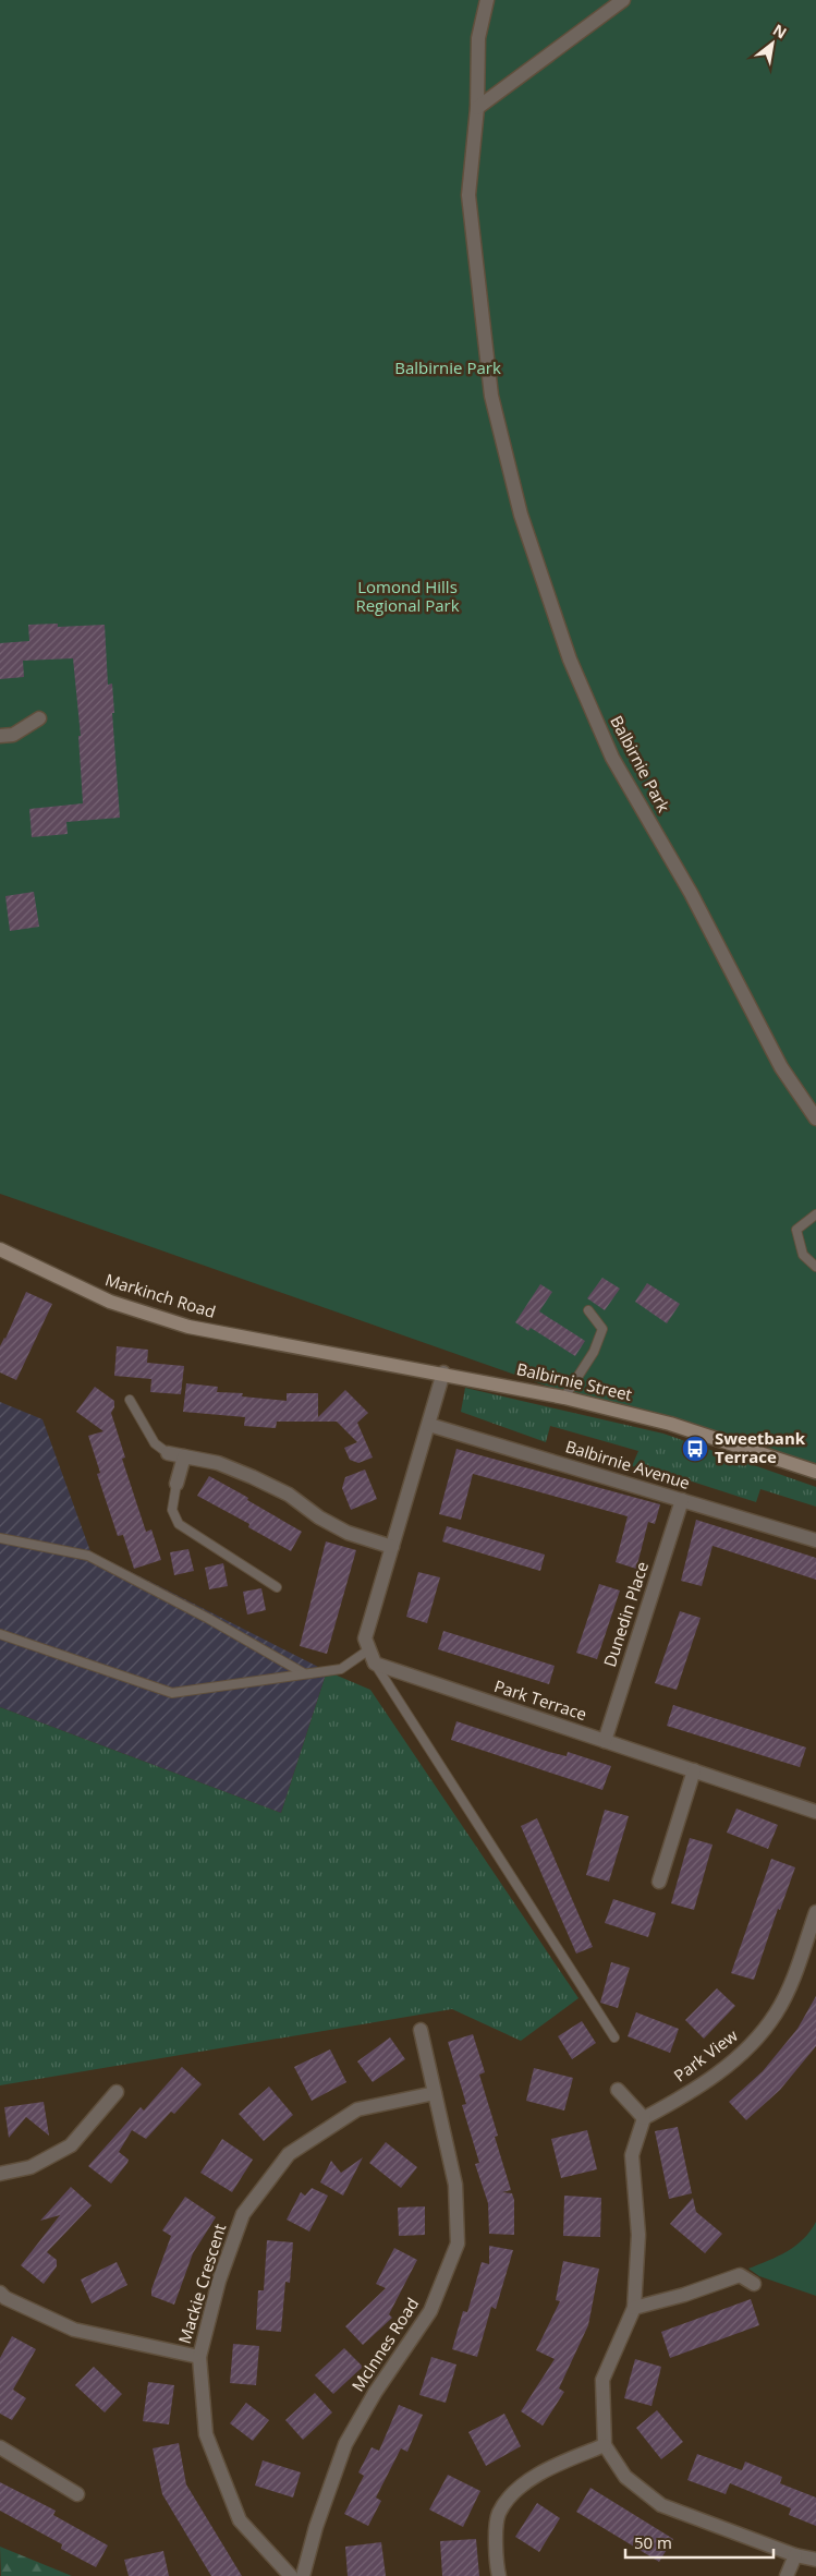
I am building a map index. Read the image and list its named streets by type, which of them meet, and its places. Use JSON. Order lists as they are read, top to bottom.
{
  "streets": {
    "main road": ["Markinch Road", "Balbirnie Street"],
    "street": [
      "Balbirnie Park",
      "Balbirnie Avenue",
      "Dunedin Place",
      "Park Terrace",
      "Park View",
      "Mackie Crescent",
      "McInnes Road"
    ]
  },
  "crossings": [
    ["Markinch Road", "Balbirnie Street"],
    ["Balbirnie Avenue", "Dunedin Place"],
    ["Dunedin Place", "Park Terrace"],
    ["Mackie Crescent", "McInnes Road"]
  ],
  "parks": ["Balbirnie Park", "Lomond Hills Regional Park"],
  "places": {
    "bus stop": ["Sweetbank Terrace"]
  },
  "scale_bar": "50 m",
  "north": "top right"
}
